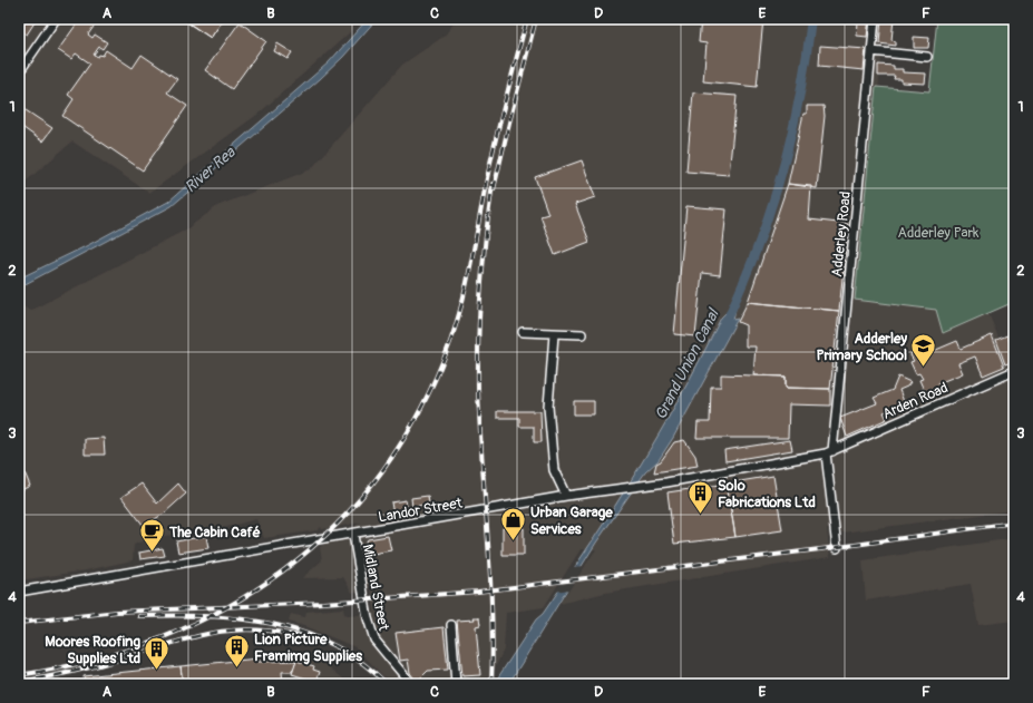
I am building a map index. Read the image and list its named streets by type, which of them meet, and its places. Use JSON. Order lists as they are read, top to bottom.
{
  "streets": {
    "street": [
      "Adderley Road",
      "Arden Road",
      "Landor Street",
      "Midland Street"
    ]
  },
  "crossings": [
    ["Adderley Road", "Arden Road"],
    ["Adderley Road", "Landor Street"],
    ["Arden Road", "Landor Street"],
    ["Landor Street", "Midland Street"]
  ],
  "water": ["River Rea", "Grand Union Canal"],
  "parks": ["Adderley Park"],
  "places": {
    "school or university": ["Adderley Primary School"],
    "building": ["Solo Fabrications Ltd", "Lion Picture Framimg Supplies", "Moores Roofing Supplies Ltd"],
    "shop": ["Urban Garage Services"],
    "cafe": ["The Cabin Café"]
  },
  "grid": {
    "columns": [
      "A",
      "B",
      "C",
      "D",
      "E",
      "F"
    ],
    "rows": [
      "1",
      "2",
      "3",
      "4"
    ]
  }
}
